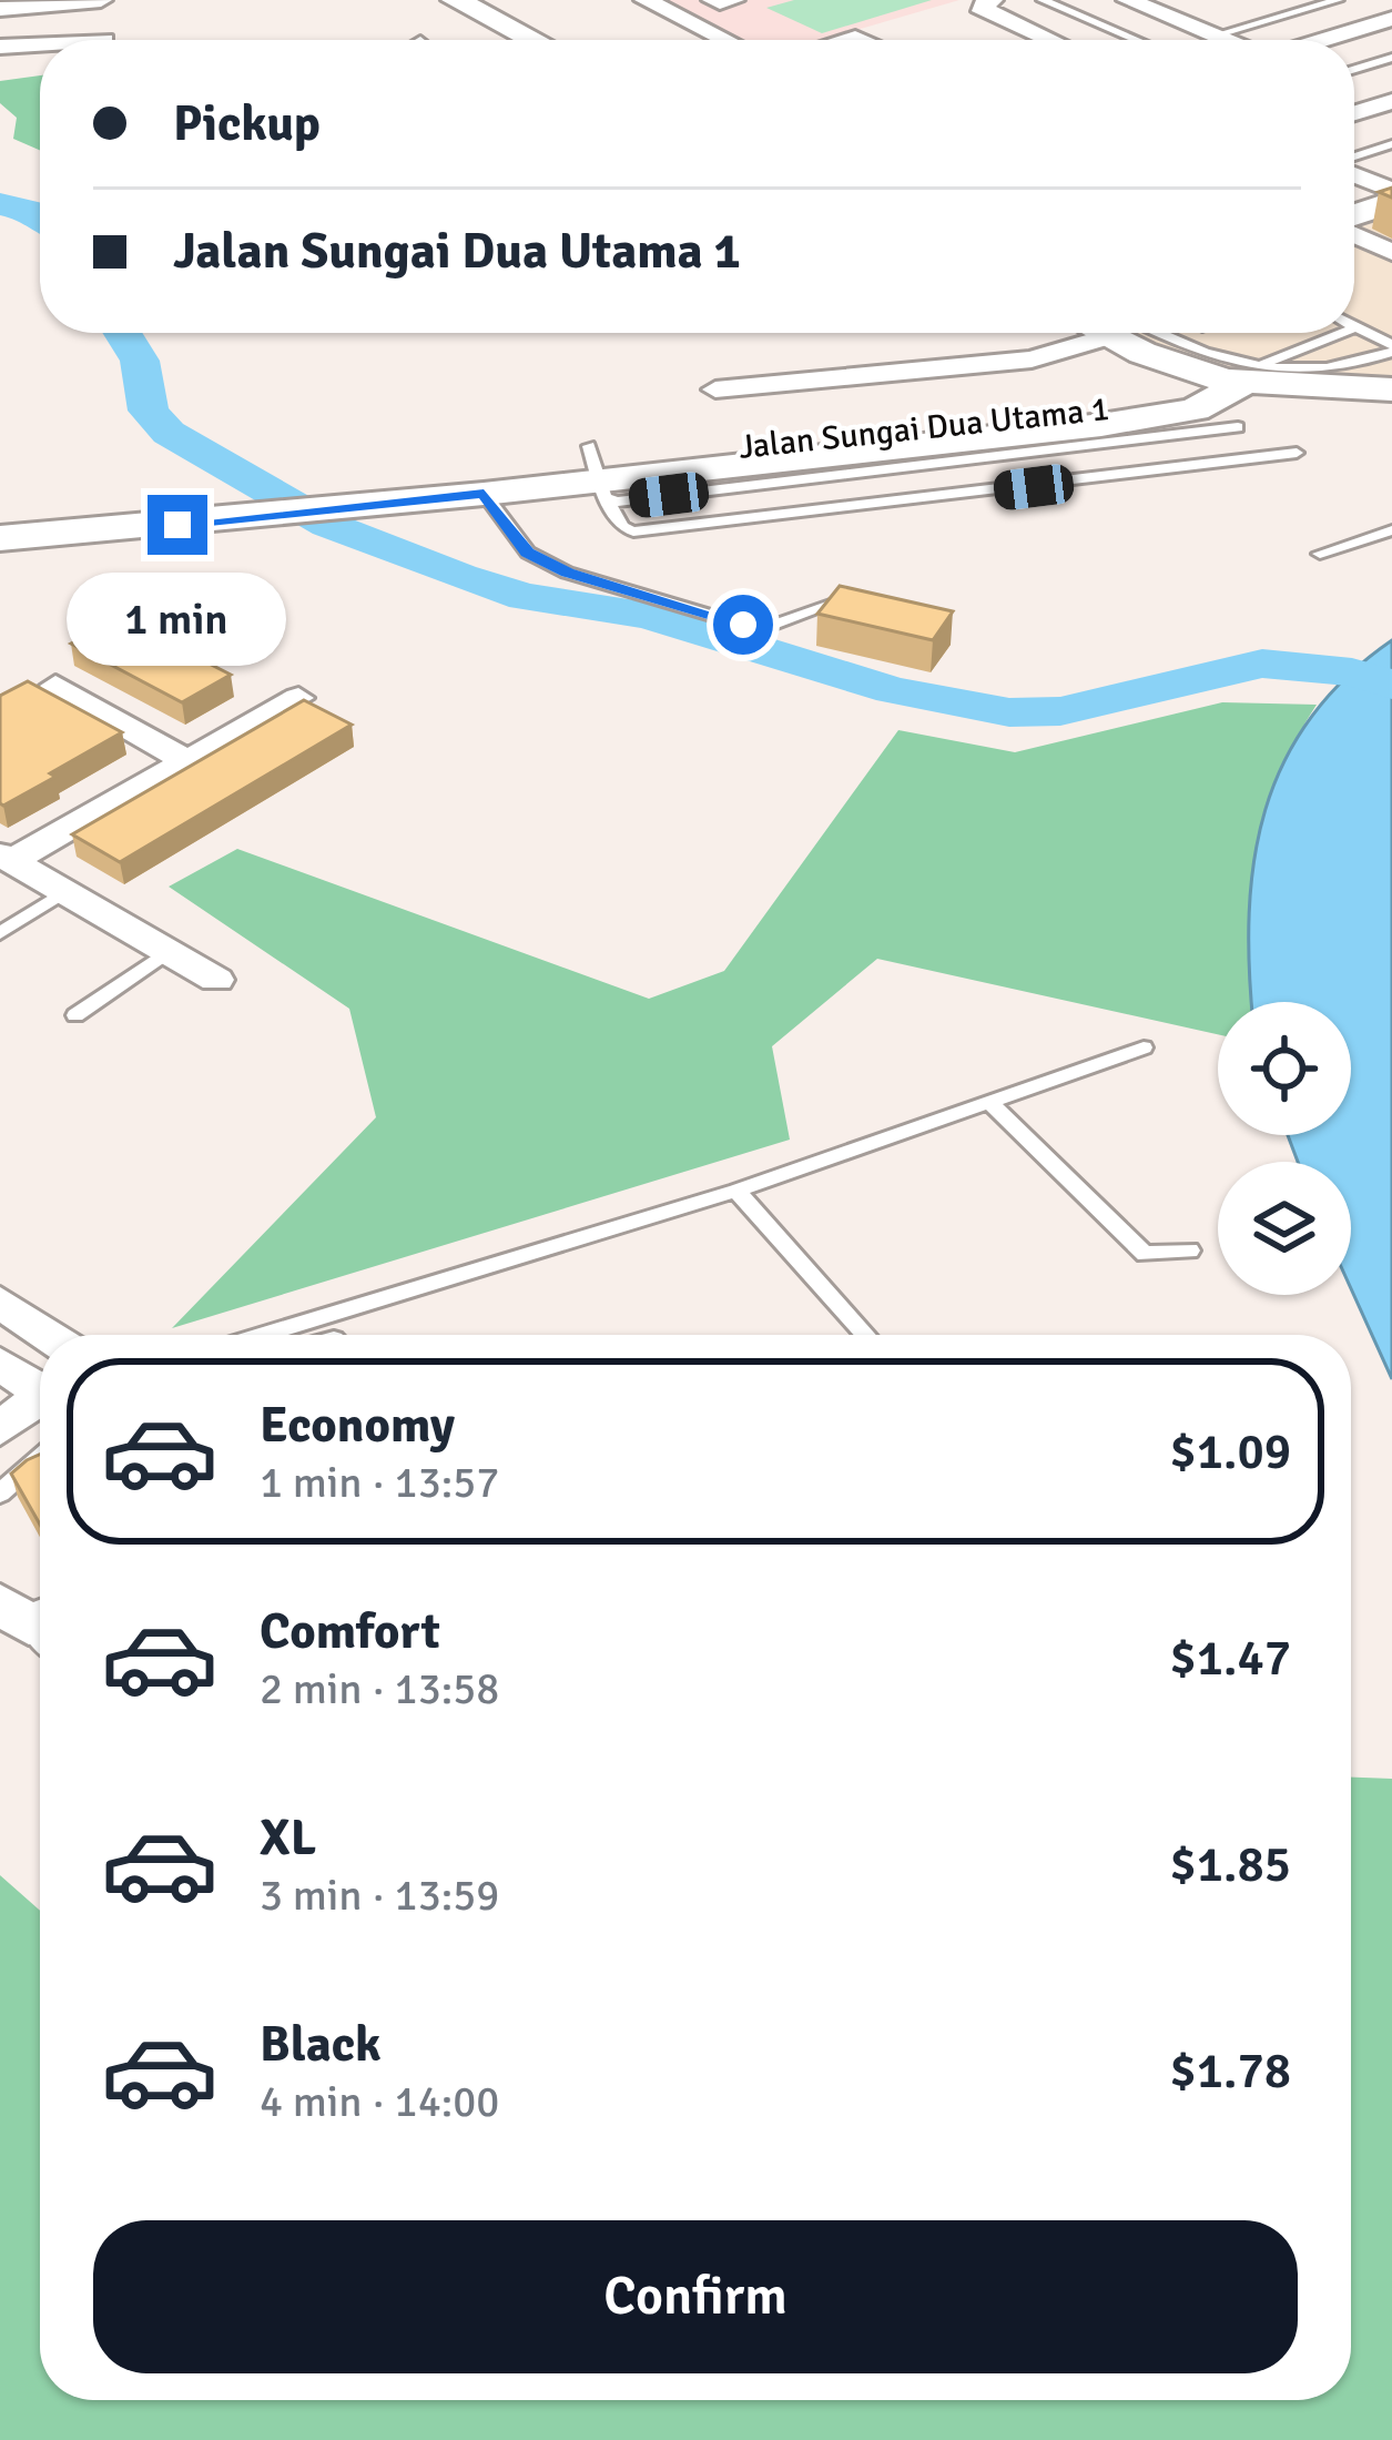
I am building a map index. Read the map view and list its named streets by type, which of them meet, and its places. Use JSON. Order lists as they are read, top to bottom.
{
  "streets": {
    "street": ["Jalan Sungai Dua Utama 1"]
  },
  "page": {
    "banner": ["Pickup", "Jalan Sungai Dua Utama 1"],
    "bubble": "1 min",
    "list": [
      {
        "name": "Economy",
        "note": "1 min · 13:57",
        "value": "$1.09"
      },
      {
        "name": "Comfort",
        "note": "2 min · 13:58",
        "value": "$1.47"
      },
      {
        "name": "XL",
        "note": "3 min · 13:59",
        "value": "$1.85"
      },
      {
        "name": "Black",
        "note": "4 min · 14:00",
        "value": "$1.78"
      }
    ],
    "buttons": "Confirm"
  }
}
